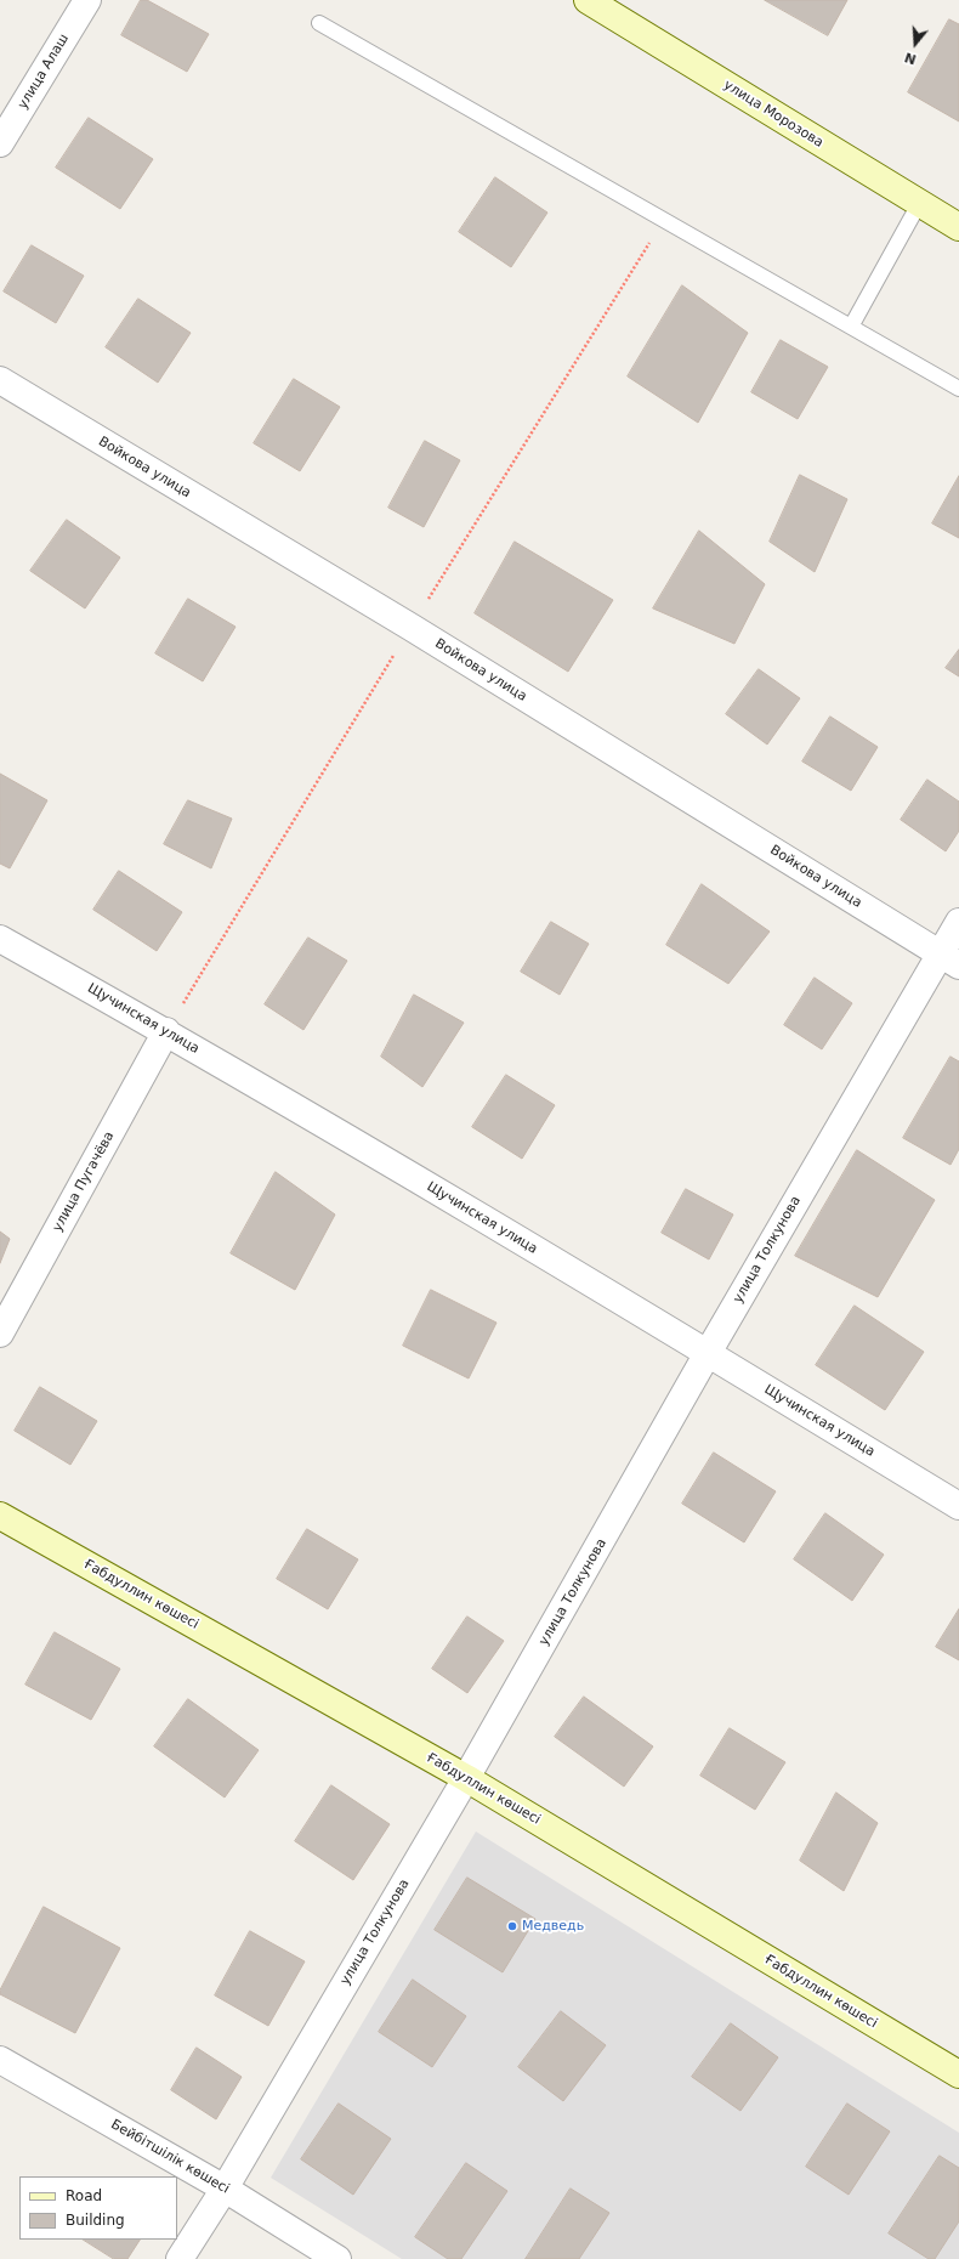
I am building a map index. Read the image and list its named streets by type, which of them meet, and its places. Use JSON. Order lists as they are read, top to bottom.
{
  "streets": {
    "street": [
      "улица Алаш",
      "улица Морозова",
      "Войкова улица",
      "Щучинская улица",
      "улица Пугачёва",
      "улица Толкунова",
      "Ғабдуллин көшесі",
      "Бейбітшілік көшесі"
    ]
  },
  "crossings": [
    ["Войкова улица", "улица Толкунова"],
    ["Щучинская улица", "улица Пугачёва"],
    ["Щучинская улица", "улица Толкунова"],
    ["улица Толкунова", "Ғабдуллин көшесі"],
    ["улица Толкунова", "Бейбітшілік көшесі"]
  ],
  "places": ["Медведь"],
  "legend": ["Road", "Building"],
  "north": "bottom"
}
